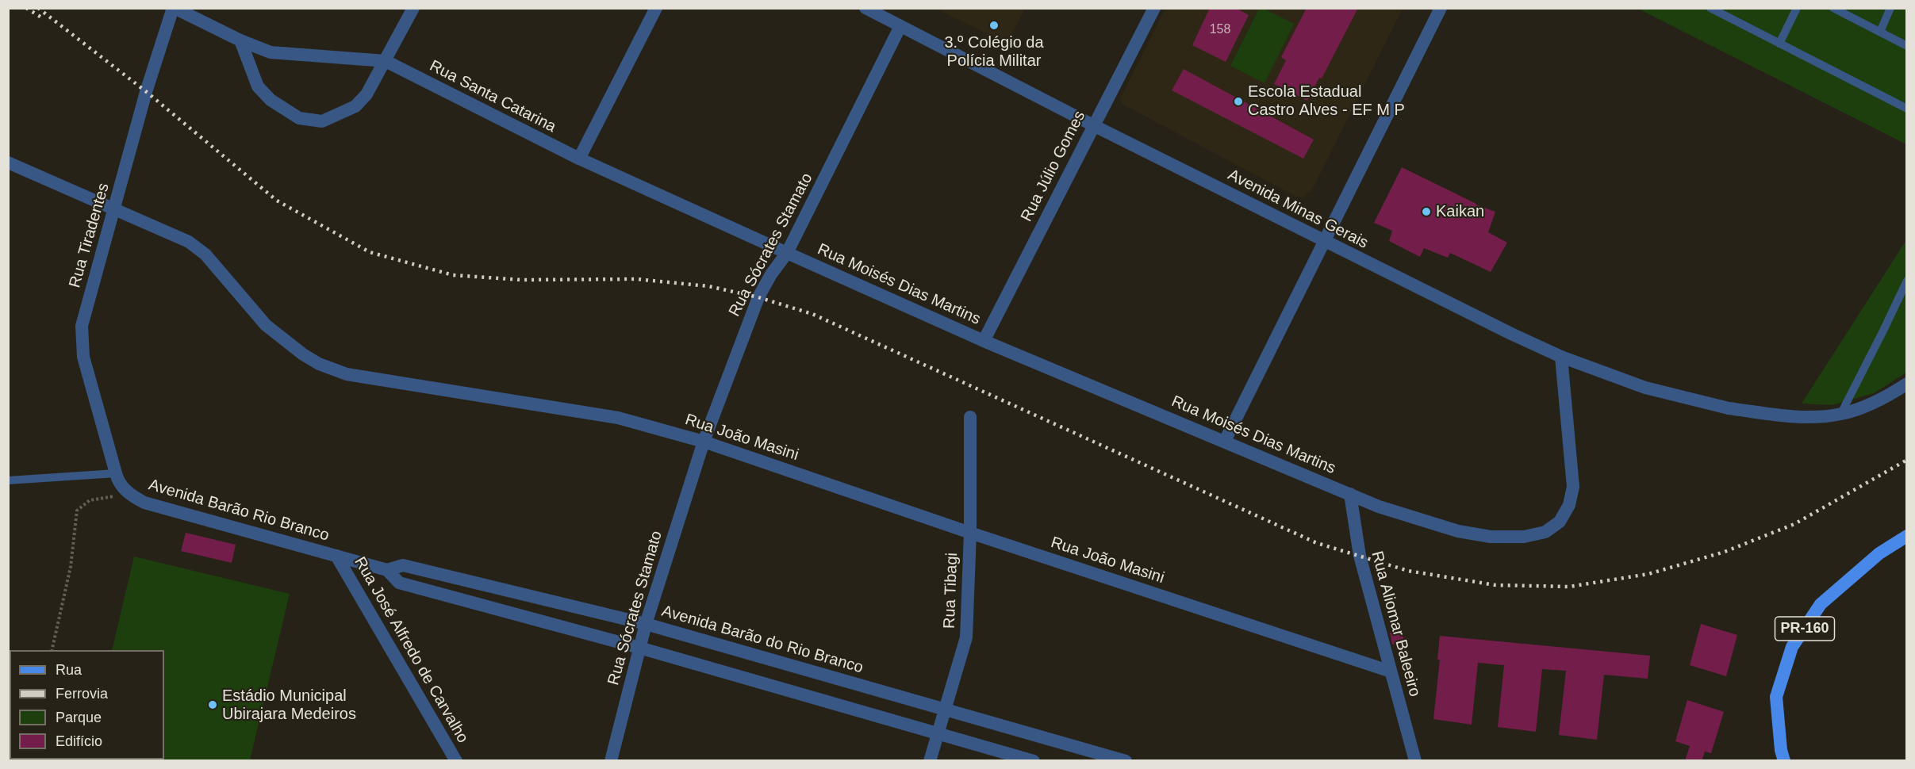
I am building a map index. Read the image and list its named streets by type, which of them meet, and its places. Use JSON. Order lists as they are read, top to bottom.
{
  "streets": {
    "main road": ["PR-160"],
    "street": [
      "Rua Santa Catarina",
      "Rua Júlio Gomes",
      "Avenida Minas Gerais",
      "Rua Tiradentes",
      "Rua Sócrates Stamato",
      "Rua Moisés Dias Martins",
      "Rua João Masini",
      "Avenida Barão Rio Branco",
      "Rua Tibagi",
      "Rua Aliomar Baleeiro",
      "Avenida Barão do Rio Branco",
      "Rua José Alfredo de Carvalho"
    ]
  },
  "crossings": [
    ["Rua Santa Catarina", "Rua Tiradentes"],
    ["Rua Santa Catarina", "Rua Sócrates Stamato"],
    ["Rua Santa Catarina", "Rua Moisés Dias Martins"],
    ["Rua Júlio Gomes", "Avenida Minas Gerais"],
    ["Rua Júlio Gomes", "Rua Moisés Dias Martins"],
    ["Avenida Minas Gerais", "Rua Sócrates Stamato"],
    ["Avenida Minas Gerais", "Rua Moisés Dias Martins"],
    ["Rua Tiradentes", "Rua João Masini"],
    ["Rua Tiradentes", "Avenida Barão Rio Branco"],
    ["Rua Sócrates Stamato", "Rua Moisés Dias Martins"],
    ["Rua Sócrates Stamato", "Rua João Masini"],
    ["Rua Sócrates Stamato", "Avenida Barão do Rio Branco"],
    ["Rua Moisés Dias Martins", "Rua Aliomar Baleeiro"],
    ["Rua João Masini", "Rua Tibagi"],
    ["Rua João Masini", "Rua Aliomar Baleeiro"],
    ["Avenida Barão Rio Branco", "Avenida Barão do Rio Branco"],
    ["Avenida Barão Rio Branco", "Rua José Alfredo de Carvalho"],
    ["Rua Tibagi", "Avenida Barão do Rio Branco"],
    ["Avenida Barão do Rio Branco", "Rua José Alfredo de Carvalho"]
  ],
  "places": [
    "3.º Colégio da Polícia Militar",
    "Escola Estadual Castro Alves - EF M P",
    "Kaikan",
    "Estádio Municipal Ubirajara Medeiros"
  ],
  "house_numbers": ["158"],
  "legend": [
    "Rua",
    "Ferrovia",
    "Parque",
    "Edifício"
  ]
}
